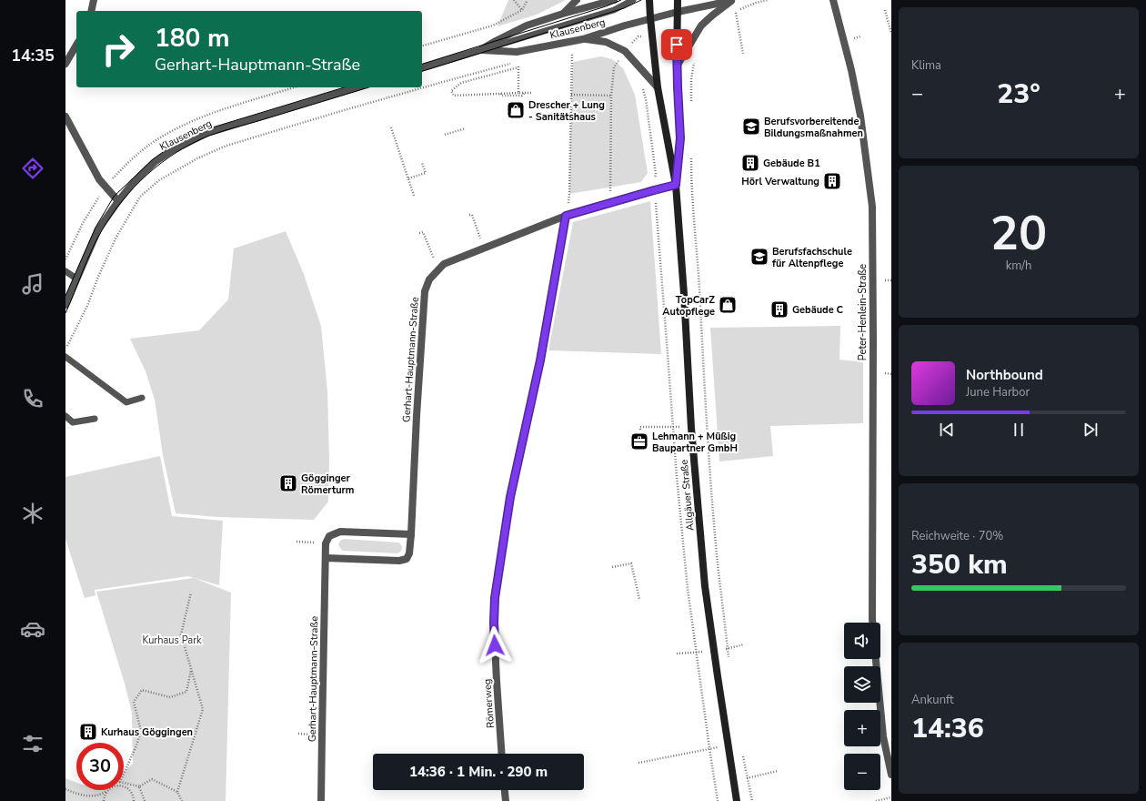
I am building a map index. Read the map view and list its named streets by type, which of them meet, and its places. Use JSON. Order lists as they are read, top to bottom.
{
  "streets": {
    "main road": ["Allgäuer Straße"],
    "street": [
      "Klausenberg",
      "Peter-Henlein-Straße",
      "Gerhart-Hauptmann-Straße",
      "Römerweg"
    ]
  },
  "crossings": [
    ["Klausenberg", "Allgäuer Straße"],
    ["Gerhart-Hauptmann-Straße", "Allgäuer Straße"],
    ["Gerhart-Hauptmann-Straße", "Römerweg"]
  ],
  "parks": ["Kurhaus Park"],
  "places": {
    "shop": ["Drescher + Lung - Sanitätshaus", "TopCarZ Autopflege"],
    "school or university": ["Berufsvorbereitende Bildungsmaßnahmen", "Berufsfachschule für Altenpflege"],
    "building": [
      "Gebäude B1",
      "Hörl Verwaltung",
      "Gebäude C",
      "Gögginger Römerturm",
      "Kurhaus Göggingen"
    ],
    "office": ["Lehmann + Müßig Baupartner GmbH"]
  },
  "page": {
    "tabs": "14:35",
    "tile": [
      "Klima",
      ["20", "km/h"],
      ["Reichweite · 70%", "350 km"],
      ["Ankunft", "14:36"]
    ],
    "turn": ["180 m", "Gerhart-Hauptmann-Straße"],
    "heat": ["−", "23°", "+"],
    "song": ["Northbound", "June Harbor"],
    "map_buttons": ["+", "−"],
    "limit": "30",
    "trip": "14:36 · 1 Min. · 290 m"
  }
}
